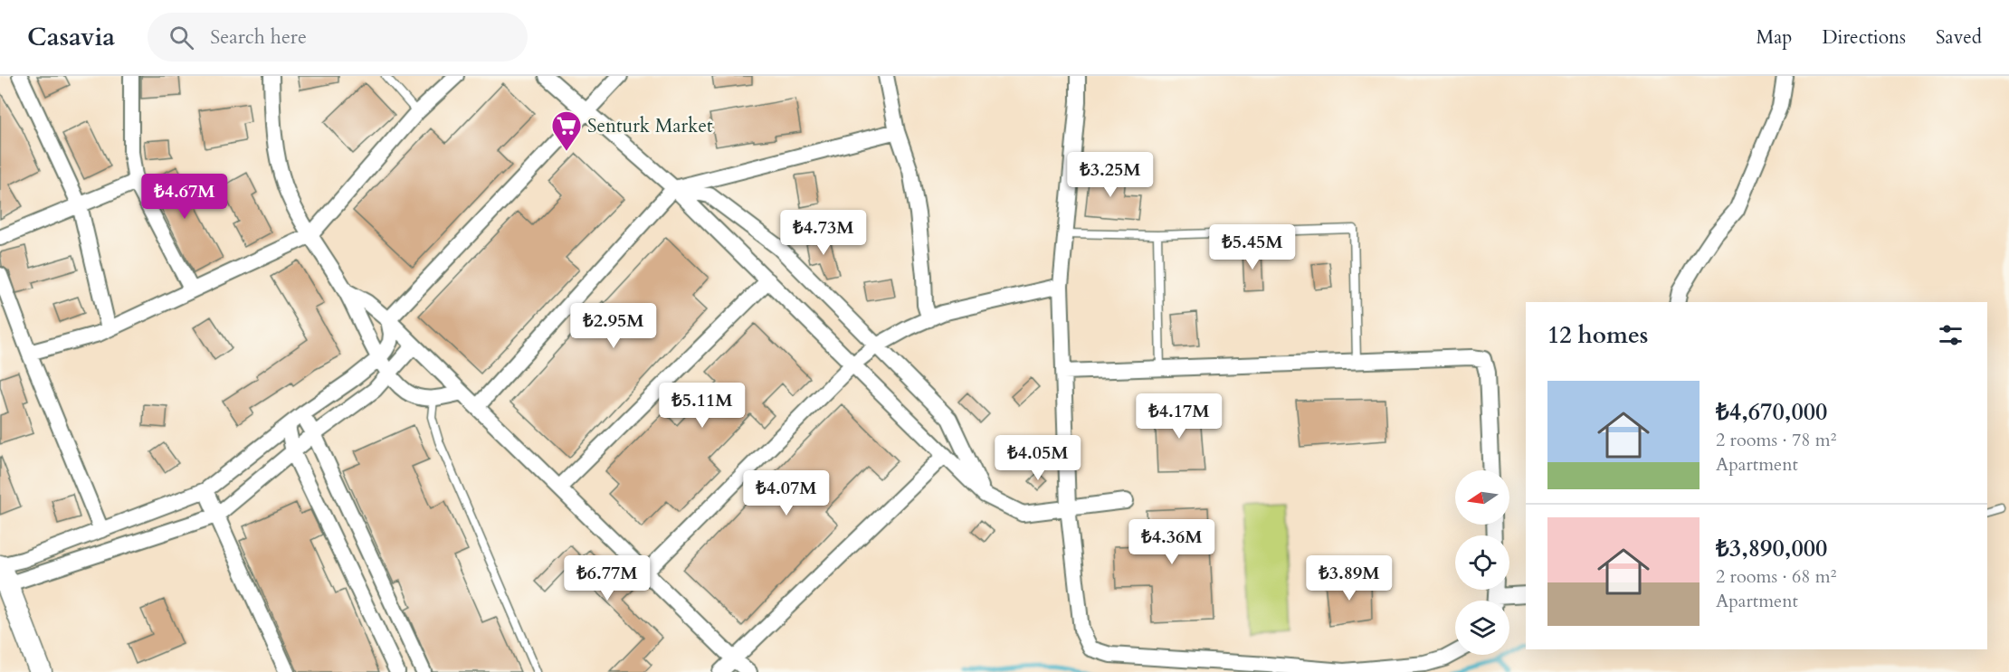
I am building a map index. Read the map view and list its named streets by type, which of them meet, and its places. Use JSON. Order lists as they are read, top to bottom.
{
  "places": {
    "supermarket": ["Senturk Market"]
  },
  "north": "left",
  "page": {
    "header": "Casavia",
    "search": "Search here",
    "nav": ["Map", "Directions", "Saved"],
    "price": [
      "₺3.25M",
      "₺4.67M",
      "₺4.73M",
      "₺5.45M",
      "₺2.95M",
      "₺5.11M",
      "₺4.17M",
      "₺4.05M",
      "₺4.07M",
      "₺4.36M",
      "₺6.77M",
      "₺3.89M"
    ],
    "heading": "12 homes",
    "list": [
      {
        "name": "₺4,670,000",
        "note": "2 rooms · 78 m² · Apartment"
      },
      {
        "name": "₺3,890,000",
        "note": "2 rooms · 68 m² · Apartment"
      }
    ]
  }
}
